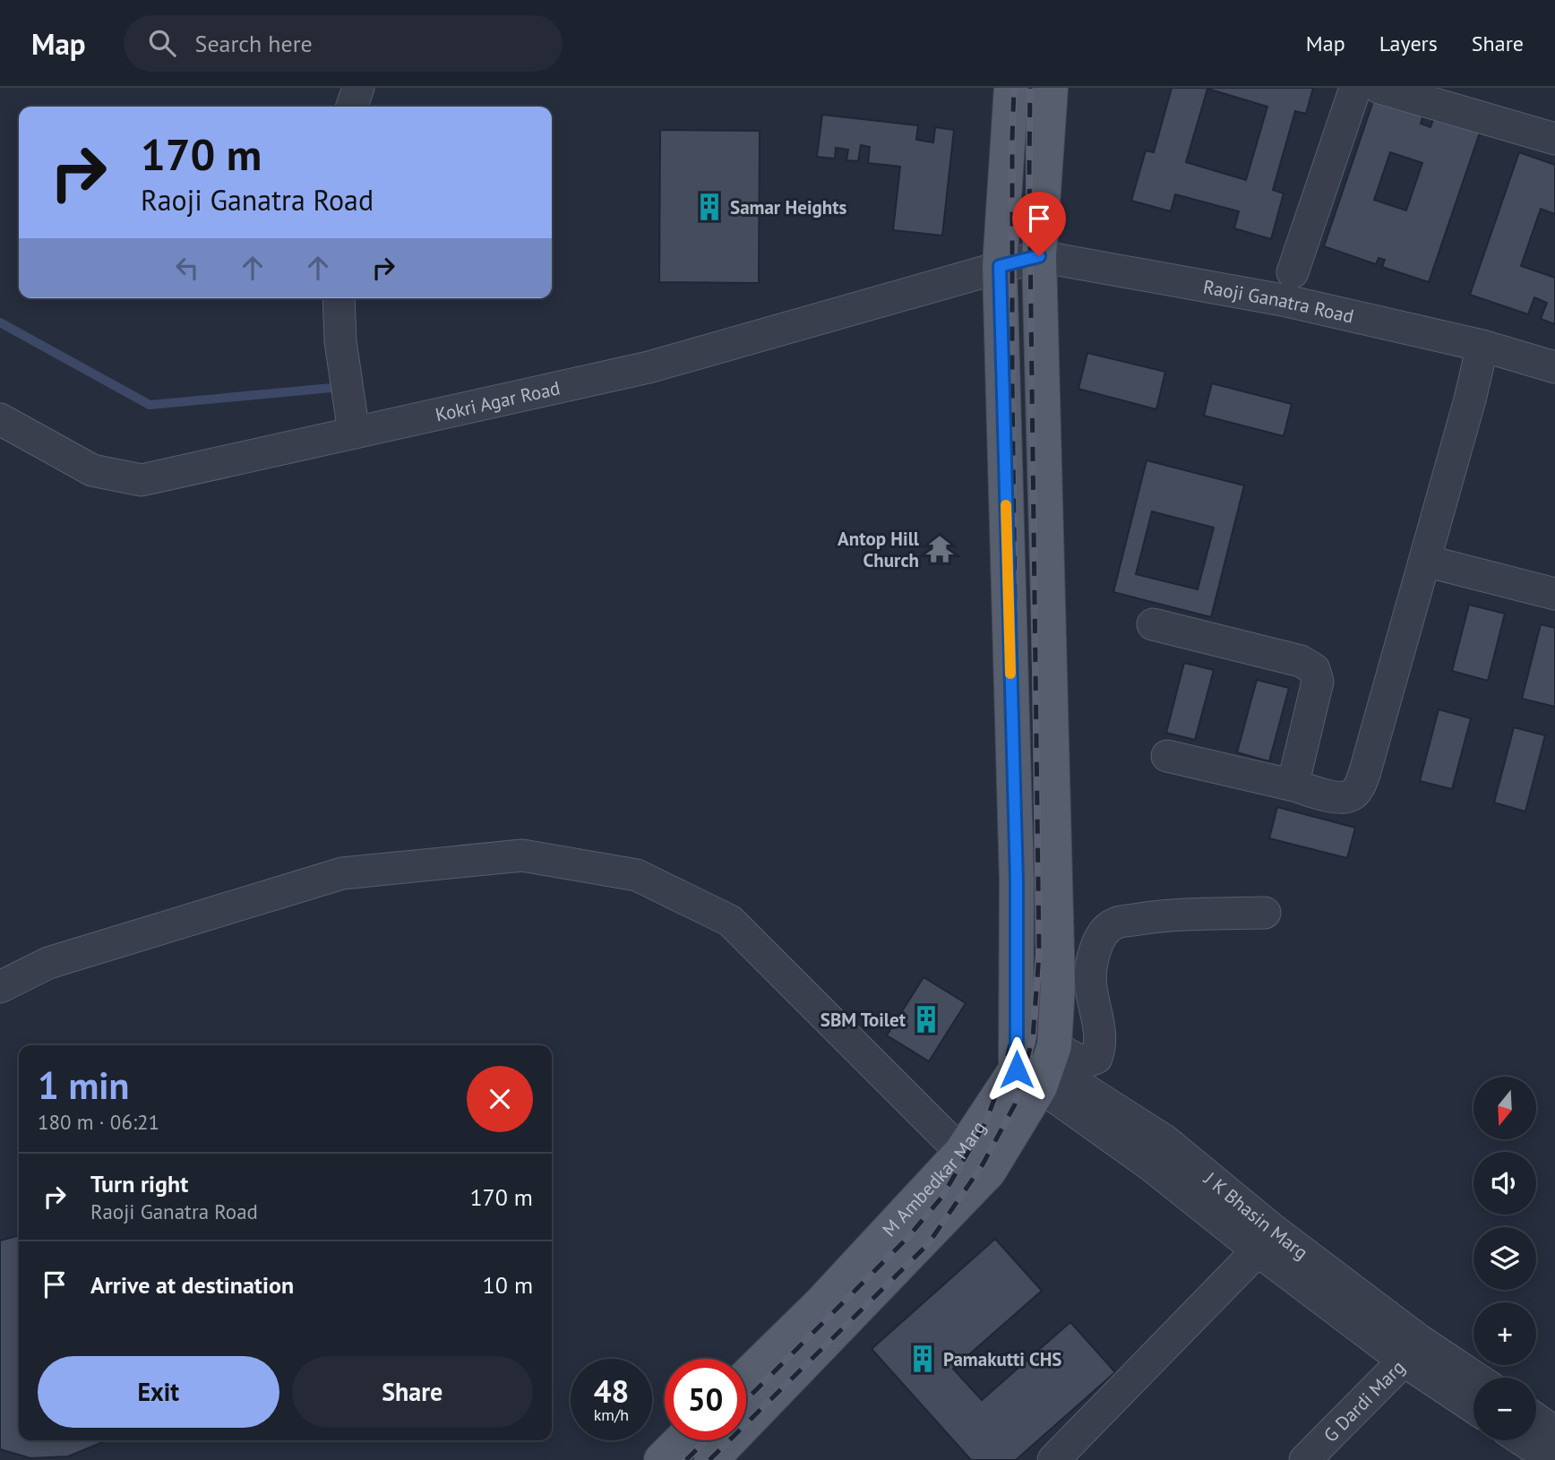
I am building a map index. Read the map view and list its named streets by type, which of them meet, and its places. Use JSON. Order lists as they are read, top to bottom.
{
  "streets": {
    "main road": ["M Ambedkar Marg"],
    "street": [
      "Raoji Ganatra Road",
      "Kokri Agar Road",
      "J K Bhasin Marg",
      "G Dardi Marg"
    ]
  },
  "crossings": [
    ["Raoji Ganatra Road", "Kokri Agar Road"],
    ["M Ambedkar Marg", "J K Bhasin Marg"],
    ["J K Bhasin Marg", "G Dardi Marg"]
  ],
  "places": {
    "building": ["Samar Heights", "SBM Toilet", "Pamakutti CHS"],
    "temple": ["Antop Hill Church"]
  },
  "north": "bottom",
  "page": {
    "header": "Map",
    "search": "Search here",
    "nav": ["Map", "Layers", "Share"],
    "turn": ["170 m", "Raoji Ganatra Road"],
    "heading": ["1 min", "180 m · 06:21"],
    "map_buttons": ["+", "−"],
    "list": [
      {
        "name": "Turn right",
        "note": "Raoji Ganatra Road",
        "value": "170 m"
      },
      {
        "name": "Arrive at destination",
        "value": "10 m"
      }
    ],
    "buttons": ["Exit", "Share"],
    "speed": "48 km/h",
    "limit": "50"
  }
}
